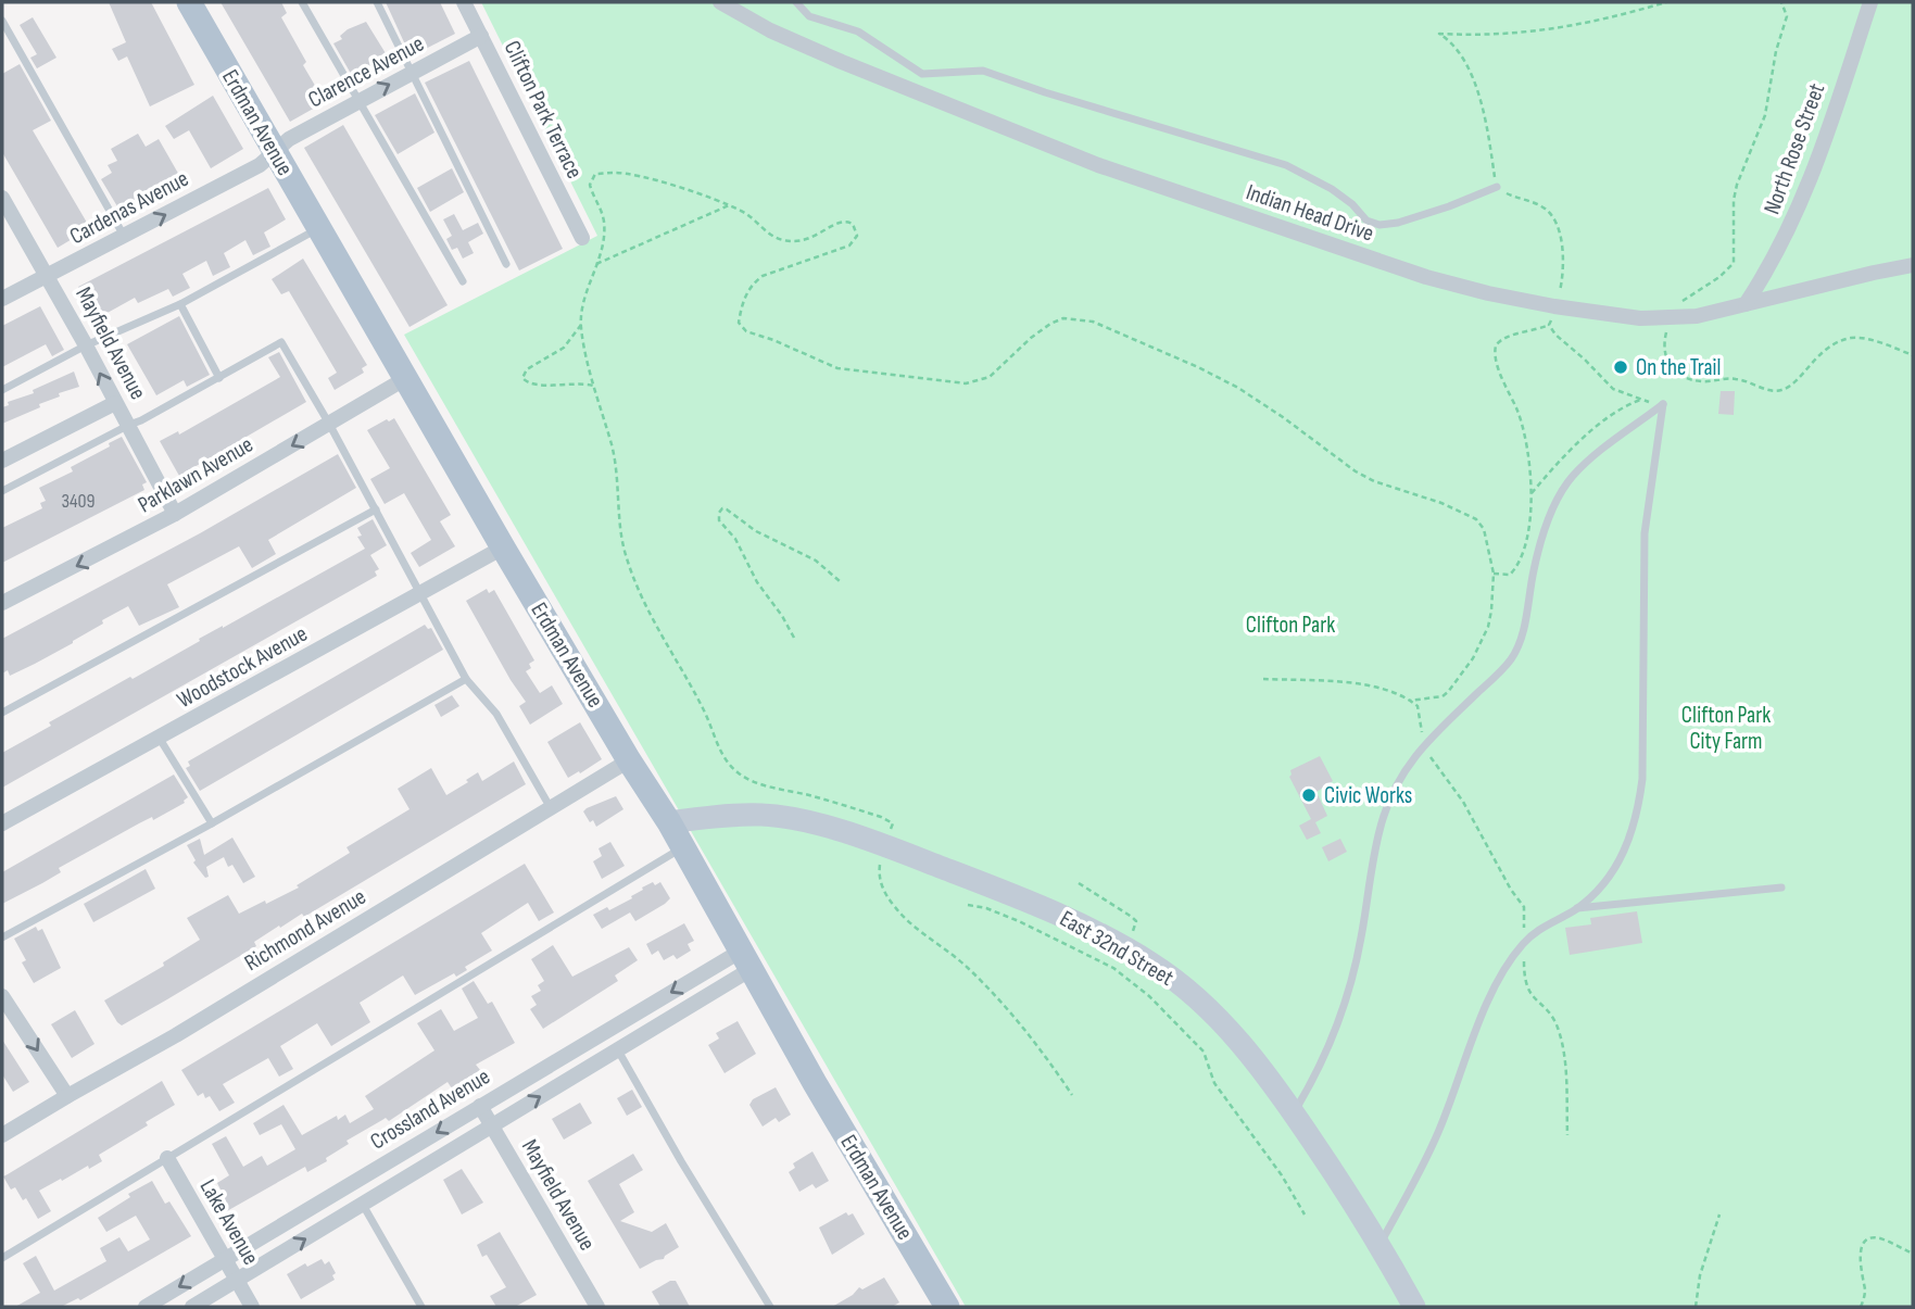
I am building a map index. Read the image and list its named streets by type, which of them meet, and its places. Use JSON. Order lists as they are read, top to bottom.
{
  "streets": {
    "main road": ["Erdman Avenue"],
    "street": [
      "Clarence Avenue",
      "Clifton Park Terrace",
      "North Rose Street",
      "Cardenas Avenue",
      "Indian Head Drive",
      "Mayfield Avenue",
      "Parklawn Avenue",
      "Woodstock Avenue",
      "Richmond Avenue",
      "East 32nd Street",
      "Crossland Avenue",
      "Lake Avenue"
    ]
  },
  "crossings": [
    ["Clarence Avenue", "Clifton Park Terrace"],
    ["Clarence Avenue", "Erdman Avenue"],
    ["Clarence Avenue", "Cardenas Avenue"],
    ["Erdman Avenue", "Cardenas Avenue"],
    ["Erdman Avenue", "Parklawn Avenue"],
    ["Erdman Avenue", "Woodstock Avenue"],
    ["Erdman Avenue", "Richmond Avenue"],
    ["Erdman Avenue", "East 32nd Street"],
    ["Erdman Avenue", "Crossland Avenue"],
    ["North Rose Street", "Indian Head Drive"],
    ["Cardenas Avenue", "Mayfield Avenue"],
    ["Mayfield Avenue", "Parklawn Avenue"],
    ["Mayfield Avenue", "Crossland Avenue"],
    ["Crossland Avenue", "Lake Avenue"]
  ],
  "one_way": ["Cardenas Avenue"],
  "parks": ["Clifton Park", "Clifton Park City Farm"],
  "places": ["On the Trail", "Civic Works"],
  "house_numbers": ["3409"]
}
